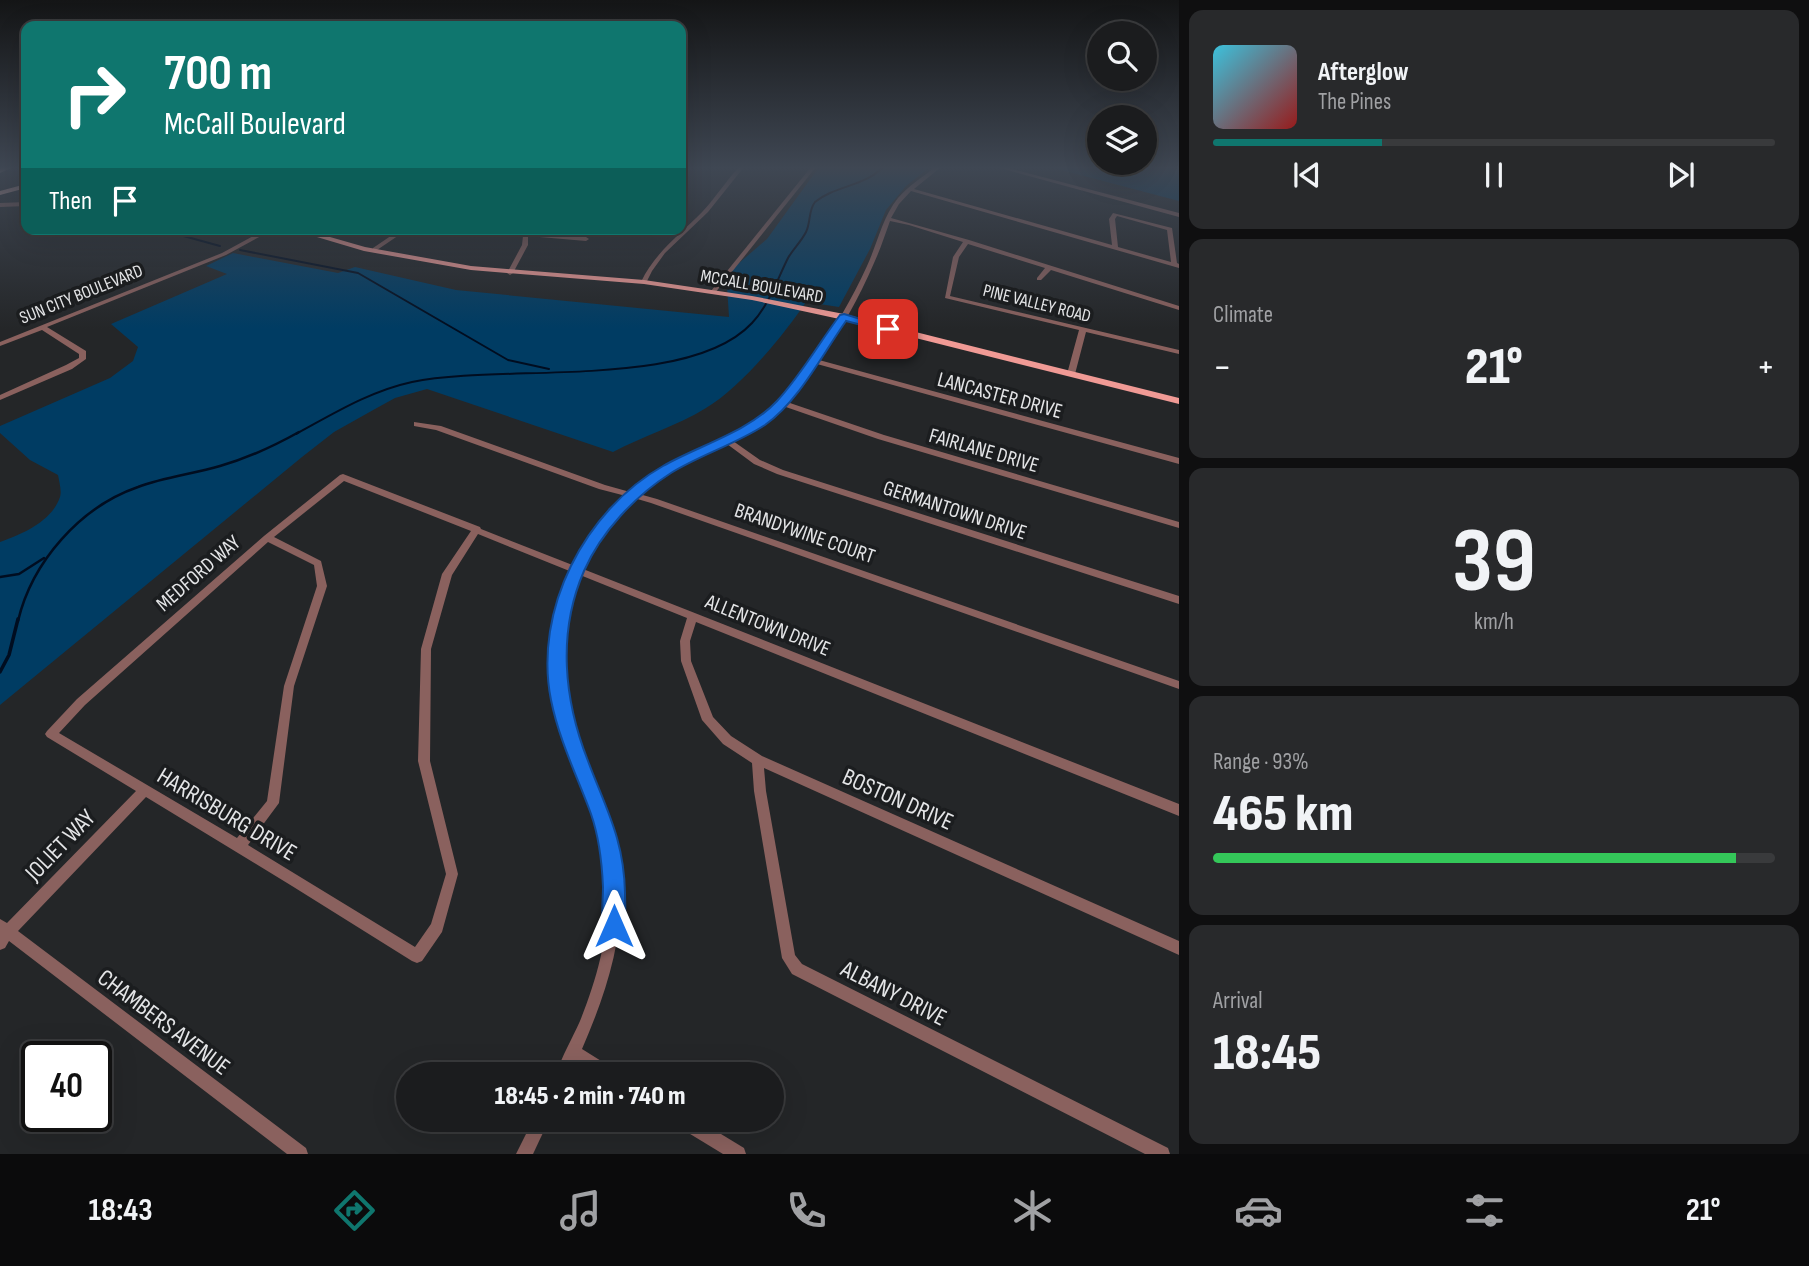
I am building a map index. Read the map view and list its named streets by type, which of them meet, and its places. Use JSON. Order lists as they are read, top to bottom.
{
  "streets": {
    "main road": ["MCCALL BOULEVARD"],
    "street": [
      "SUN CITY BOULEVARD",
      "PINE VALLEY ROAD",
      "LANCASTER DRIVE",
      "FAIRLANE DRIVE",
      "GERMANTOWN DRIVE",
      "BRANDYWINE COURT",
      "MEDFORD WAY",
      "ALLENTOWN DRIVE",
      "BOSTON DRIVE",
      "HARRISBURG DRIVE",
      "JOLIET WAY",
      "ALBANY DRIVE",
      "CHAMBERS AVENUE"
    ]
  },
  "crossings": [
    ["MEDFORD WAY", "ALLENTOWN DRIVE"],
    ["MEDFORD WAY", "HARRISBURG DRIVE"],
    ["ALLENTOWN DRIVE", "BOSTON DRIVE"],
    ["ALLENTOWN DRIVE", "HARRISBURG DRIVE"],
    ["BOSTON DRIVE", "ALBANY DRIVE"],
    ["HARRISBURG DRIVE", "JOLIET WAY"],
    ["JOLIET WAY", "CHAMBERS AVENUE"]
  ],
  "page": {
    "turn": ["700 m", "McCall Boulevard"],
    "song": ["Afterglow", "The Pines"],
    "then": "Then",
    "tile": [
      "Climate",
      ["39", "km/h"],
      ["Range · 93%", "465 km"],
      ["Arrival", "18:45"]
    ],
    "heat": ["−", "21°", "+"],
    "limit": "40",
    "trip": "18:45 · 2 min · 740 m",
    "tabs": ["18:43", "21°"]
  }
}
